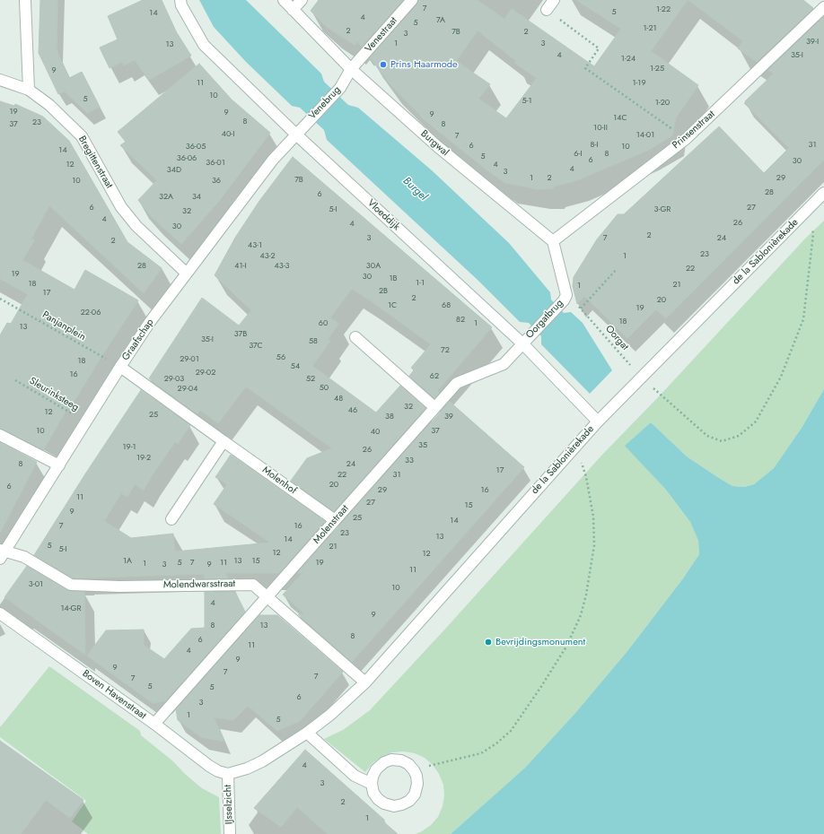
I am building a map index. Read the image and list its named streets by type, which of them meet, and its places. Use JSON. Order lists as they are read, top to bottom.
{
  "streets": {
    "street": [
      "Venestraat",
      "Venebrug",
      "Prinsenstraat",
      "Burgwal",
      "Bregittenstraat",
      "Vloeddijk",
      "de la Sablonièrekade",
      "Oorgatbrug",
      "Graafschap",
      "Molenhof",
      "Molenstraat",
      "Molendwarsstraat",
      "Boven Havenstraat",
      "IJsselzicht"
    ],
    "path": ["Panjanplein", "Oorgat", "Sleurinksteeg"]
  },
  "crossings": [
    ["Venestraat", "Venebrug"],
    ["Venestraat", "Burgwal"],
    ["Venebrug", "Burgwal"],
    ["Venebrug", "Vloeddijk"],
    ["Venebrug", "Graafschap"],
    ["Prinsenstraat", "Burgwal"],
    ["Bregittenstraat", "Graafschap"],
    ["Vloeddijk", "de la Sablonièrekade"],
    ["Vloeddijk", "Oorgatbrug"],
    ["Vloeddijk", "Graafschap"],
    ["Vloeddijk", "Molenstraat"],
    ["de la Sablonièrekade", "Oorgat"],
    ["de la Sablonièrekade", "Molendwarsstraat"],
    ["de la Sablonièrekade", "Boven Havenstraat"],
    ["de la Sablonièrekade", "IJsselzicht"],
    ["Oorgatbrug", "Oorgat"],
    ["Oorgatbrug", "Molenstraat"],
    ["Panjanplein", "Graafschap"],
    ["Panjanplein", "Molenhof"],
    ["Graafschap", "Sleurinksteeg"],
    ["Graafschap", "Molenhof"],
    ["Graafschap", "Molendwarsstraat"],
    ["Molenhof", "Molenstraat"],
    ["Molenstraat", "Molendwarsstraat"],
    ["Molenstraat", "Boven Havenstraat"],
    ["Boven Havenstraat", "IJsselzicht"]
  ],
  "water": ["Burgel"],
  "places": ["Prins Haarmode", "Bevrijdingsmonument"],
  "house_numbers": [
    "7",
    "1-22",
    "5",
    "14",
    "4",
    "7A",
    "5",
    "1-21",
    "2",
    "7B",
    "2",
    "3",
    "39-I",
    "1",
    "3",
    "13",
    "4",
    "35-I",
    "1-24",
    "1-25",
    "9",
    "11",
    "1-19",
    "10",
    "5",
    "5-1",
    "1-20",
    "19",
    "9",
    "9",
    "14C",
    "8",
    "23",
    "37",
    "8",
    "10-II",
    "40-I",
    "14-01",
    "7",
    "8-I",
    "31",
    "6",
    "36-05",
    "10",
    "14",
    "6-I",
    "8",
    "5",
    "36-06",
    "6",
    "30",
    "36-01",
    "12",
    "4",
    "4",
    "34D",
    "3",
    "1",
    "2",
    "29",
    "7B",
    "10",
    "36",
    "28",
    "6",
    "32A",
    "34",
    "6",
    "27",
    "5-I",
    "3-GR",
    "32",
    "4",
    "26",
    "4",
    "30",
    "2",
    "3",
    "7",
    "24",
    "2",
    "43-1",
    "23",
    "43-2",
    "1",
    "28",
    "41-I",
    "43-3",
    "30A",
    "22",
    "19",
    "30",
    "1B",
    "1-1",
    "18",
    "21",
    "1",
    "2B",
    "17",
    "2",
    "20",
    "1C",
    "68",
    "19",
    "22-06",
    "82",
    "18",
    "60",
    "1",
    "13",
    "37B",
    "35-I",
    "58",
    "37C",
    "72",
    "56",
    "29-01",
    "18",
    "54",
    "29-02",
    "16",
    "62",
    "29-03",
    "52",
    "50",
    "29-04",
    "48",
    "32",
    "46",
    "12",
    "25",
    "38",
    "39",
    "10",
    "37",
    "40",
    "35",
    "19-1",
    "26",
    "19-2",
    "33",
    "8",
    "24",
    "17",
    "22",
    "31",
    "20",
    "6",
    "29",
    "16",
    "11",
    "27",
    "15",
    "9",
    "25",
    "14",
    "7",
    "16",
    "23",
    "13",
    "14",
    "5",
    "21",
    "5-I",
    "12",
    "12",
    "1A",
    "13",
    "15",
    "5",
    "7",
    "11",
    "19",
    "1",
    "3",
    "9",
    "11",
    "3-01",
    "10",
    "4",
    "14-GR",
    "9",
    "8",
    "13",
    "8",
    "6",
    "11",
    "4",
    "9",
    "9",
    "7",
    "7",
    "7",
    "5",
    "5",
    "6",
    "3",
    "1",
    "5",
    "4",
    "3",
    "2",
    "1"
  ]
}
